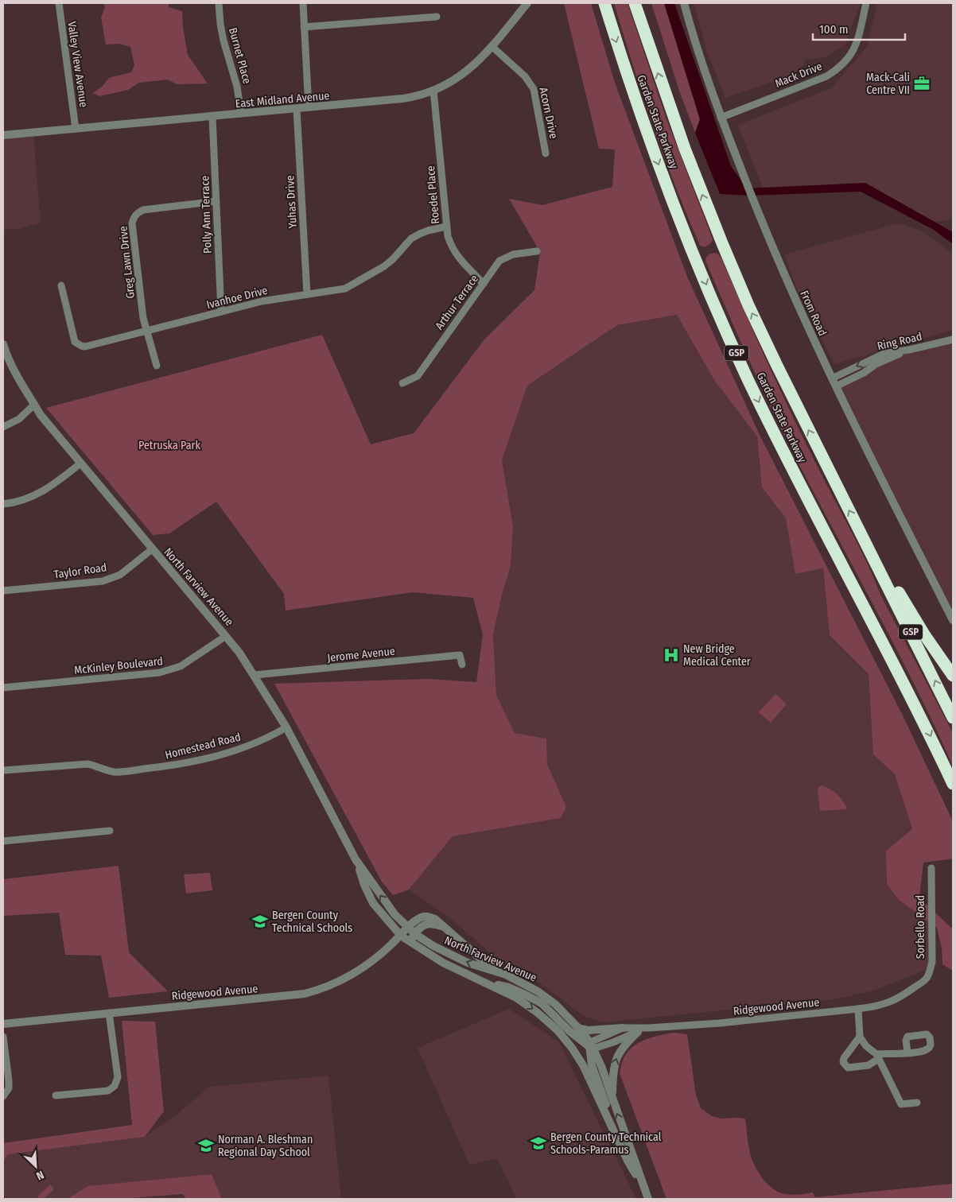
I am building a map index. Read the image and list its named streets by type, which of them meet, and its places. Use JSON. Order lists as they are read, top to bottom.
{
  "streets": {
    "highway": ["Garden State Parkway", "GSP"],
    "street": [
      "Burnet Place",
      "Valley View Avenue",
      "Mack Drive",
      "East Midland Avenue",
      "Acorn Drive",
      "Roedel Place",
      "Yuhas Drive",
      "Polly Ann Terrace",
      "Greg Lawn Drive",
      "Ivanhoe Drive",
      "Arthur Terrace",
      "From Road",
      "Ring Road",
      "Taylor Road",
      "North Farview Avenue",
      "Jerome Avenue",
      "McKinley Boulevard",
      "Homestead Road",
      "Sorbello Road",
      "Ridgewood Avenue"
    ]
  },
  "crossings": [
    ["Burnet Place", "East Midland Avenue"],
    ["Valley View Avenue", "East Midland Avenue"],
    ["Mack Drive", "From Road"],
    ["East Midland Avenue", "Acorn Drive"],
    ["East Midland Avenue", "Roedel Place"],
    ["East Midland Avenue", "Yuhas Drive"],
    ["East Midland Avenue", "Polly Ann Terrace"],
    ["Roedel Place", "Ivanhoe Drive"],
    ["Roedel Place", "Arthur Terrace"],
    ["Yuhas Drive", "Ivanhoe Drive"],
    ["Polly Ann Terrace", "Greg Lawn Drive"],
    ["Polly Ann Terrace", "Ivanhoe Drive"],
    ["Greg Lawn Drive", "Ivanhoe Drive"],
    ["From Road", "Ring Road"],
    ["Taylor Road", "North Farview Avenue"],
    ["North Farview Avenue", "Jerome Avenue"],
    ["North Farview Avenue", "McKinley Boulevard"],
    ["North Farview Avenue", "Homestead Road"],
    ["North Farview Avenue", "Ridgewood Avenue"],
    ["Sorbello Road", "Ridgewood Avenue"]
  ],
  "parks": ["Petruska Park"],
  "places": {
    "office": ["Mack-Cali Centre VII"],
    "hospital": ["New Bridge Medical Center"],
    "school or university": ["Bergen County Technical Schools", "Bergen County Technical Schools-Paramus", "Norman A. Bleshman Regional Day School"]
  },
  "scale_bar": "100 m",
  "north": "bottom right"
}
